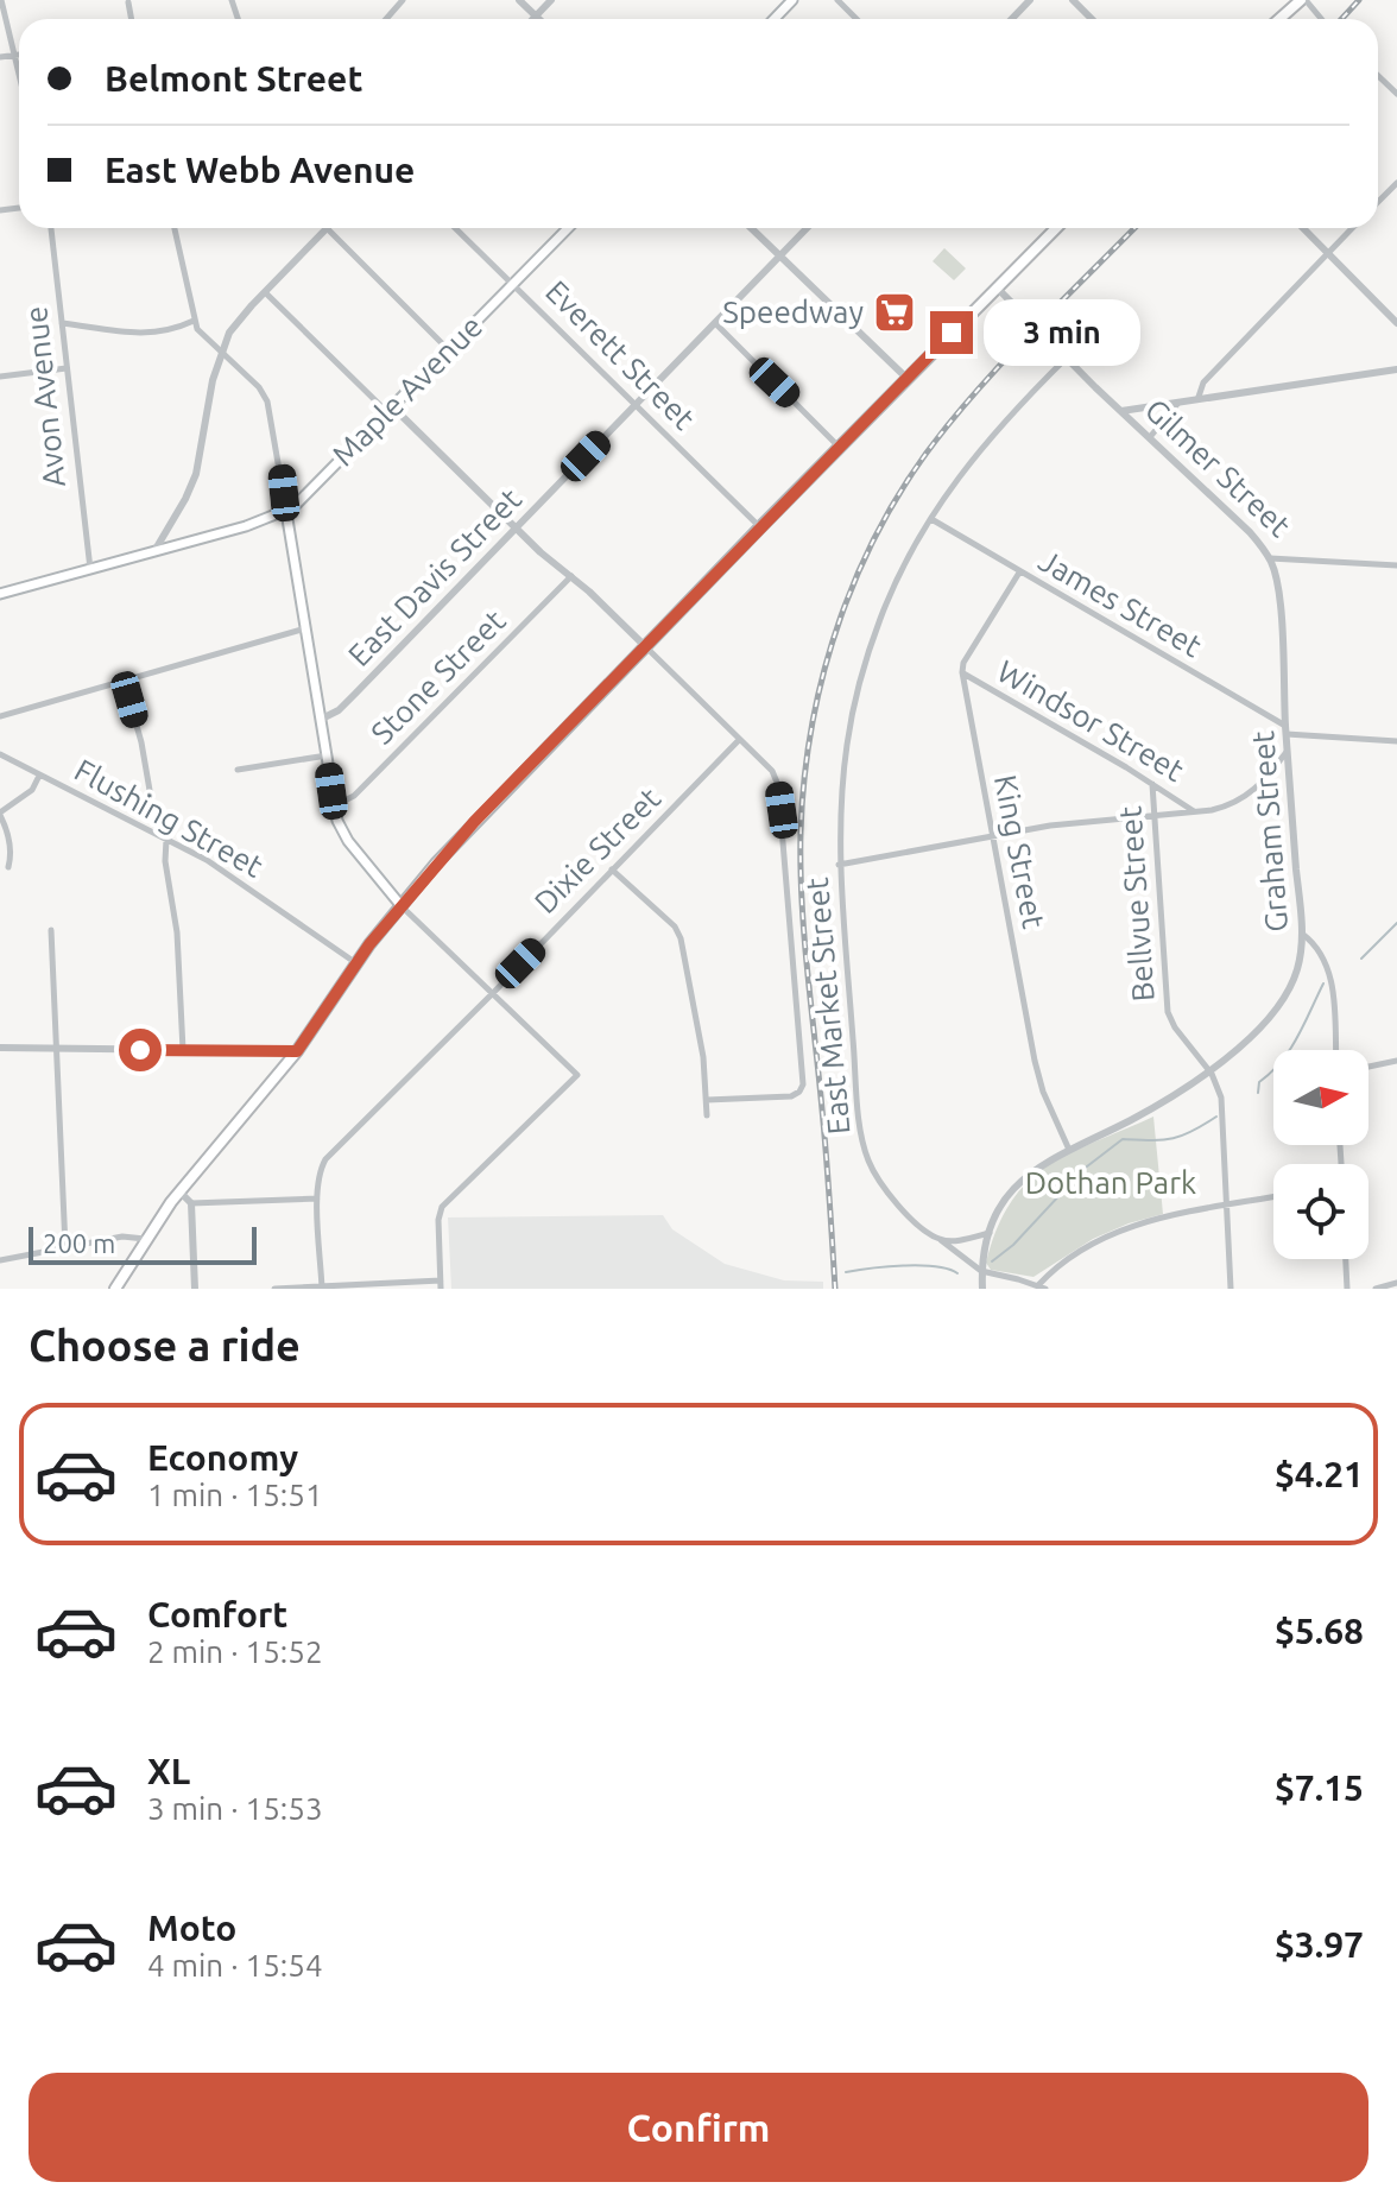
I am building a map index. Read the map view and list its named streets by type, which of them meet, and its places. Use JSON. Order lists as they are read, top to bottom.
{
  "streets": {
    "main road": ["Maple Avenue"],
    "street": [
      "Everett Street",
      "Avon Avenue",
      "Gilmer Street",
      "East Davis Street",
      "James Street",
      "Stone Street",
      "Windsor Street",
      "Flushing Street",
      "Graham Street",
      "Dixie Street",
      "King Street",
      "Bellvue Street",
      "East Market Street"
    ]
  },
  "crossings": [
    ["Everett Street", "Maple Avenue"],
    ["Everett Street", "East Davis Street"],
    ["Maple Avenue", "Avon Avenue"],
    ["Gilmer Street", "Graham Street"],
    ["Gilmer Street", "East Market Street"],
    ["James Street", "Graham Street"],
    ["James Street", "East Market Street"],
    ["Windsor Street", "King Street"],
    ["Windsor Street", "Bellvue Street"],
    ["Graham Street", "King Street"],
    ["Graham Street", "Bellvue Street"],
    ["Graham Street", "East Market Street"]
  ],
  "parks": ["Dothan Park"],
  "places": {
    "supermarket": ["Speedway"]
  },
  "scale_bar": "200 m",
  "north": "right",
  "page": {
    "banner": ["Belmont Street", "East Webb Avenue"],
    "bubble": "3 min",
    "scale": "200 m",
    "heading": "Choose a ride",
    "list": [
      {
        "name": "Economy",
        "note": "1 min · 15:51",
        "value": "$4.21"
      },
      {
        "name": "Comfort",
        "note": "2 min · 15:52",
        "value": "$5.68"
      },
      {
        "name": "XL",
        "note": "3 min · 15:53",
        "value": "$7.15"
      },
      {
        "name": "Moto",
        "note": "4 min · 15:54",
        "value": "$3.97"
      }
    ],
    "buttons": "Confirm"
  }
}
